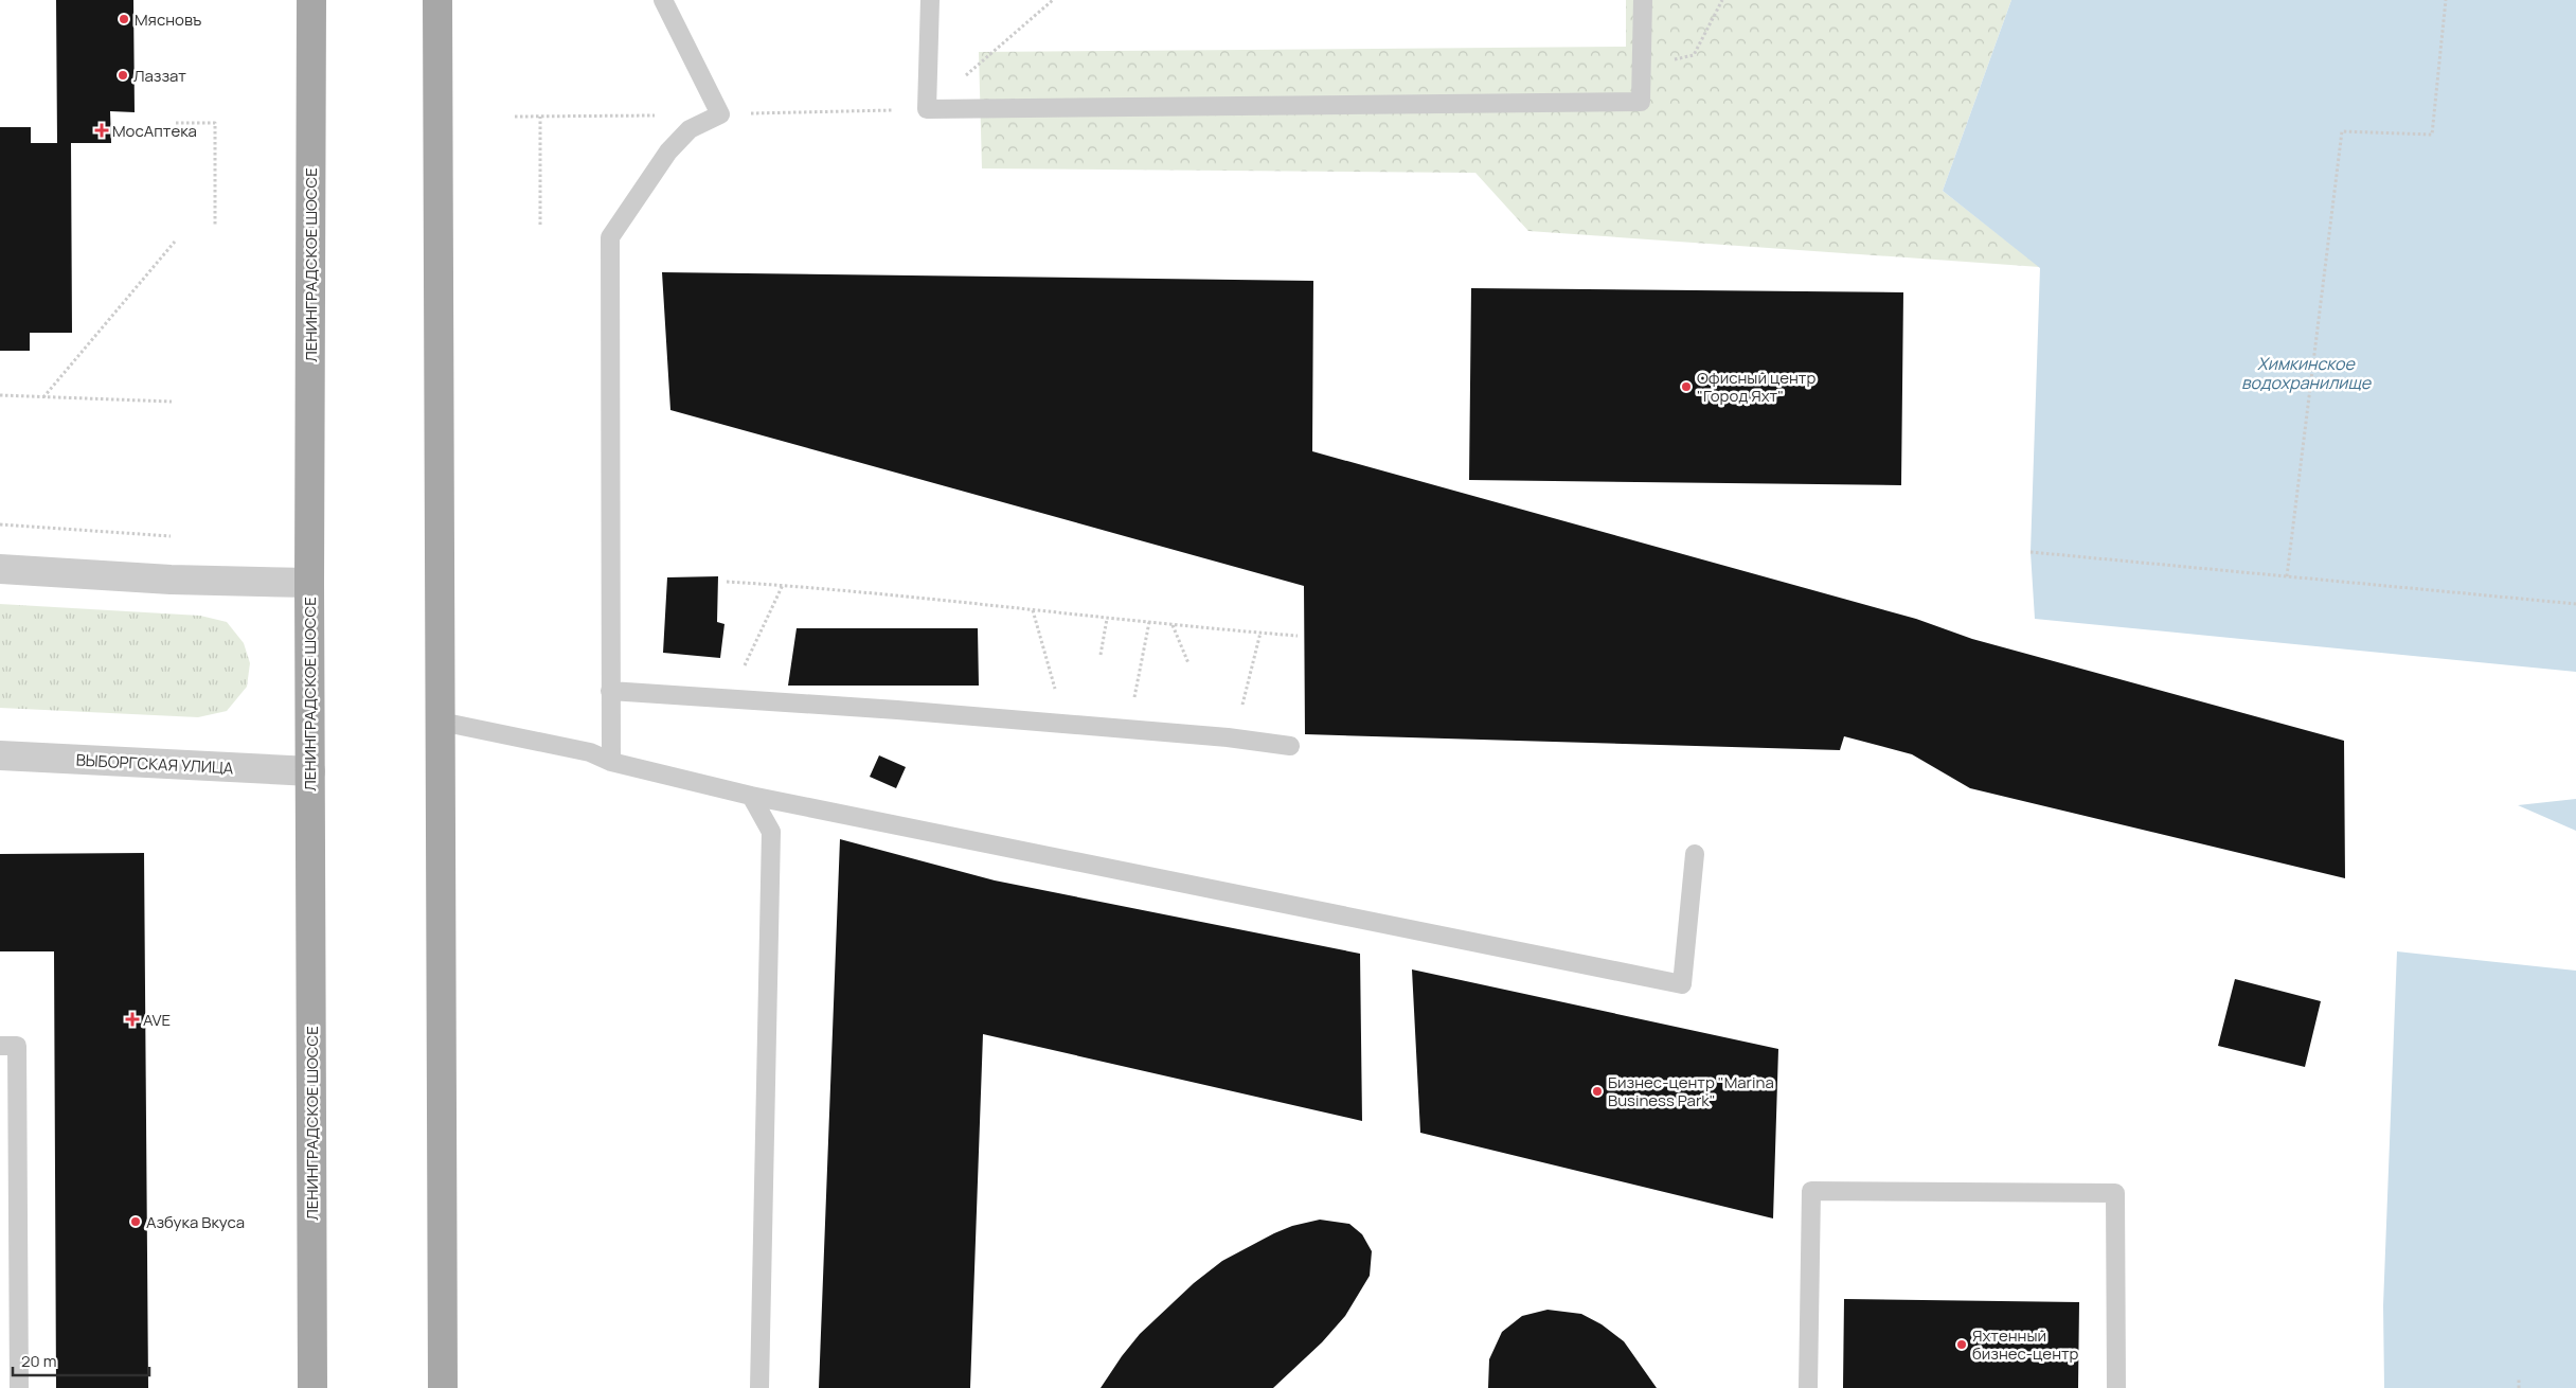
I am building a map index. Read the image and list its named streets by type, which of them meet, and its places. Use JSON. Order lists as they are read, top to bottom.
{
  "streets": {
    "main road": ["ЛЕНИНГРАДСКОЕ ШОССЕ"],
    "street": ["ВЫБОРГСКАЯ УЛИЦА"]
  },
  "crossings": [
    ["ЛЕНИНГРАДСКОЕ ШОССЕ", "ВЫБОРГСКАЯ УЛИЦА"]
  ],
  "water": ["Химкинское водохранилище"],
  "places": {
    "other": [
      "Мясновъ",
      "Лаззат",
      "Офисный центр \"Город Яхт\"",
      "Бизнес-центр \"Marina Business Park\"",
      "Азбука Вкуса",
      "Яхтенный бизнес-центр"
    ],
    "health": ["МосАптека", "AVE"]
  },
  "scale_bar": "20 m"
}
